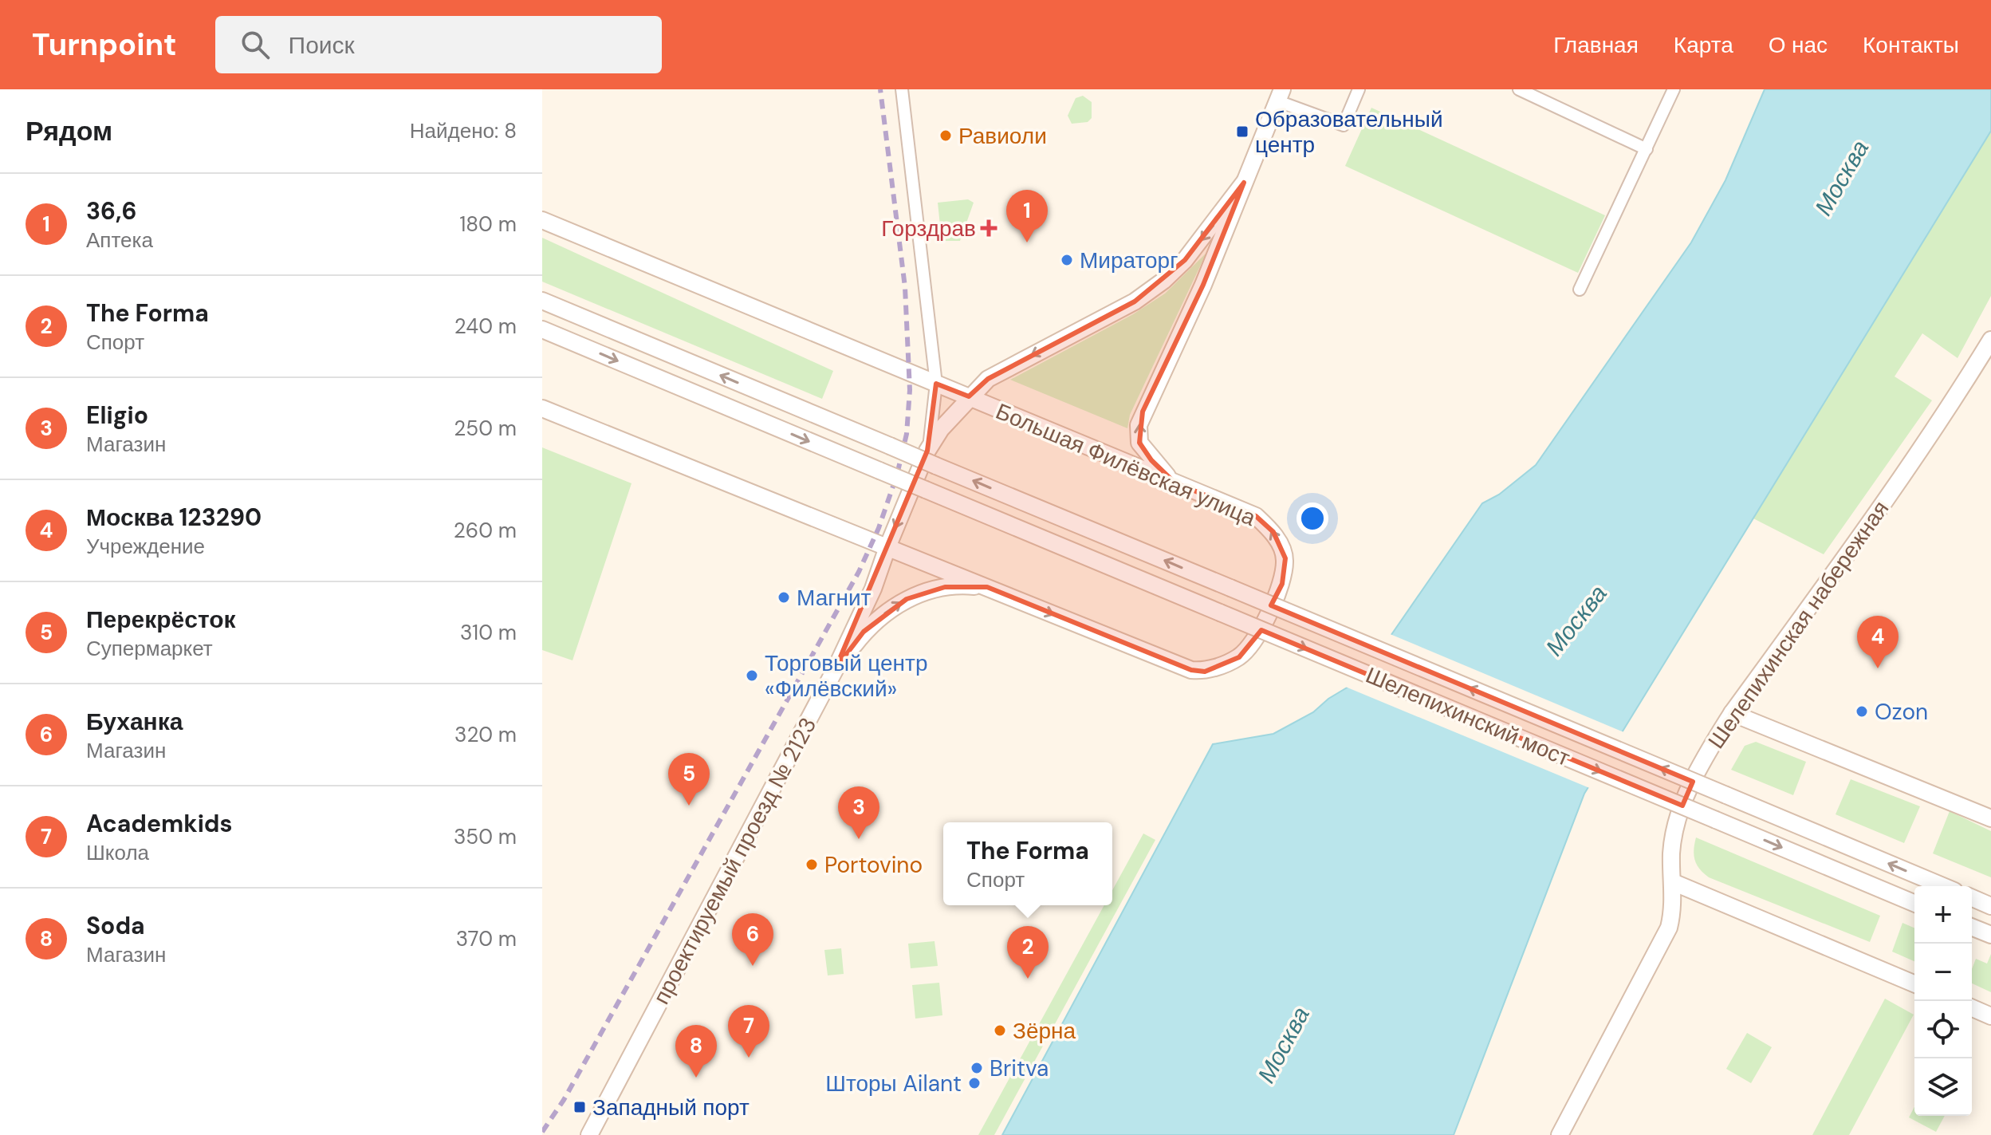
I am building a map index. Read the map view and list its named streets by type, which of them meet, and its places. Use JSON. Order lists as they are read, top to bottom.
{
  "streets": {
    "street": [
      "Большая Филёвская улица",
      "Шелепихинская набережная",
      "Шелепихинский мост",
      "проектируемый проезд № 2123"
    ]
  },
  "crossings": [
    ["Большая Филёвская улица", "проектируемый проезд № 2123"]
  ],
  "one_way": ["проектируемый проезд № 2123"],
  "water": ["Москва"],
  "places": {
    "transit": ["Образовательный центр", "Западный порт"],
    "other": [
      "Равиоли",
      "Мираторг",
      "Магнит",
      "Торговый центр «Филёвский»",
      "Ozon",
      "Portovino",
      "Зёрна",
      "Britva",
      "Шторы Ailant"
    ],
    "health": ["Горздрав"]
  },
  "page": {
    "header": "Turnpoint",
    "search": "Поиск",
    "nav": [
      "Главная",
      "Карта",
      "О нас",
      "Контакты"
    ],
    "heading": ["Рядом", "Найдено: 8"],
    "list": [
      {
        "mark": "1",
        "name": "36,6",
        "note": "Аптека",
        "value": "180 m"
      },
      {
        "mark": "2",
        "name": "The Forma",
        "note": "Спорт",
        "value": "240 m"
      },
      {
        "mark": "3",
        "name": "Eligio",
        "note": "Магазин",
        "value": "250 m"
      },
      {
        "mark": "4",
        "name": "Москва 123290",
        "note": "Учреждение",
        "value": "260 m"
      },
      {
        "mark": "5",
        "name": "Перекрёсток",
        "note": "Супермаркет",
        "value": "310 m"
      },
      {
        "mark": "6",
        "name": "Буханка",
        "note": "Магазин",
        "value": "320 m"
      },
      {
        "mark": "7",
        "name": "Academkids",
        "note": "Школа",
        "value": "350 m"
      },
      {
        "mark": "8",
        "name": "Soda",
        "note": "Магазин",
        "value": "370 m"
      }
    ],
    "pins": [
      "1",
      "4",
      "5",
      "3",
      "6",
      "2",
      "7",
      "8"
    ],
    "popup": ["The Forma", "Спорт"],
    "map_buttons": ["+", "−"]
  }
}
